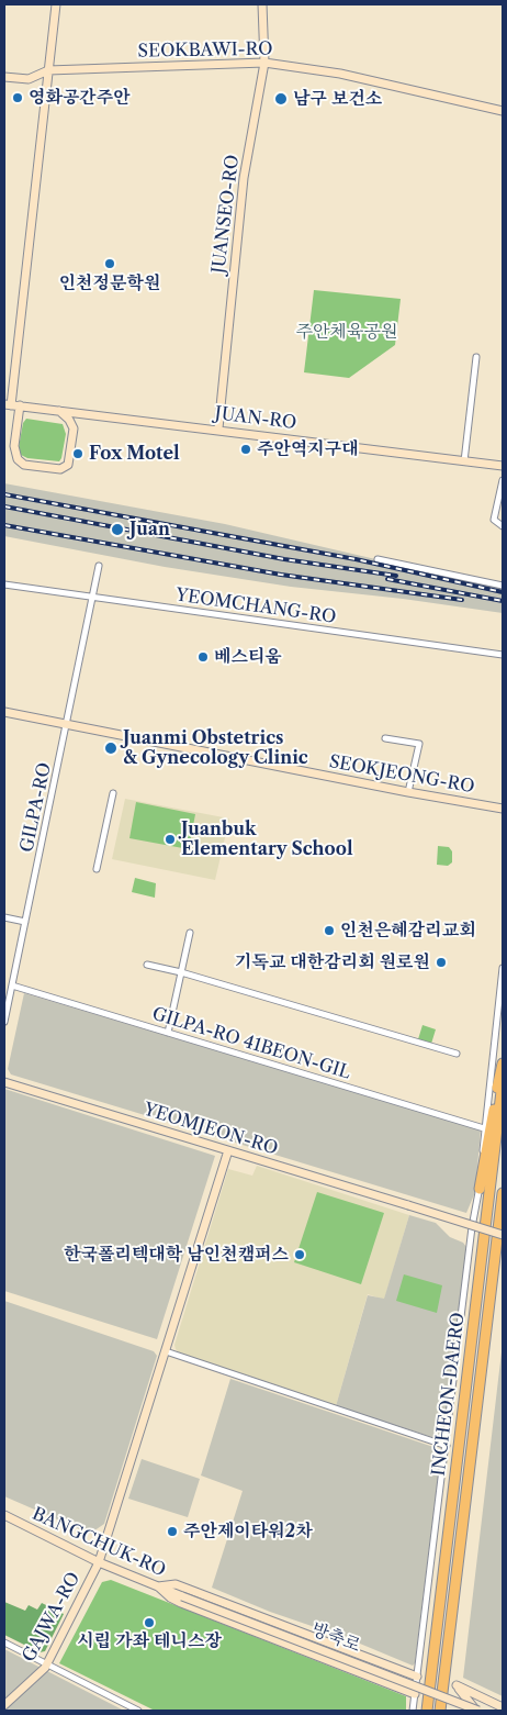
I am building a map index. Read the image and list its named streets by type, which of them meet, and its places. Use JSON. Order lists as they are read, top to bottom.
{
  "streets": {
    "highway": ["INCHEON-DAERO"],
    "main road": [
      "SEOKBAWI-RO",
      "JUANSEO-RO",
      "JUAN-RO",
      "SEOKJEONG-RO",
      "YEOMJEON-RO",
      "BANGCHUK-RO",
      "GAJWA-RO",
      "방축로"
    ],
    "street": ["YEOMCHANG-RO", "GILPA-RO", "GILPA-RO 41BEON-GIL"]
  },
  "crossings": [
    ["SEOKBAWI-RO", "JUANSEO-RO"],
    ["JUANSEO-RO", "JUAN-RO"],
    ["YEOMCHANG-RO", "GILPA-RO"],
    ["SEOKJEONG-RO", "GILPA-RO"],
    ["GILPA-RO", "GILPA-RO 41BEON-GIL"],
    ["YEOMJEON-RO", "GAJWA-RO"],
    ["BANGCHUK-RO", "GAJWA-RO"],
    ["BANGCHUK-RO", "방축로"]
  ],
  "parks": ["주안체육공원"],
  "places": [
    "영화공간주안",
    "남구 보건소",
    "인천정문학원",
    "주안역지구대",
    "Fox Motel",
    "Juan",
    "베스티움",
    "Juanmi Obstetrics & Gynecology Clinic",
    "Juanbuk Elementary School",
    "인천은혜감리교회",
    "기독교 대한감리회 원로원",
    "한국폴리텍대학 남인천캠퍼스",
    "주안제이타워2차",
    "시립 가좌 테니스장"
  ]
}
